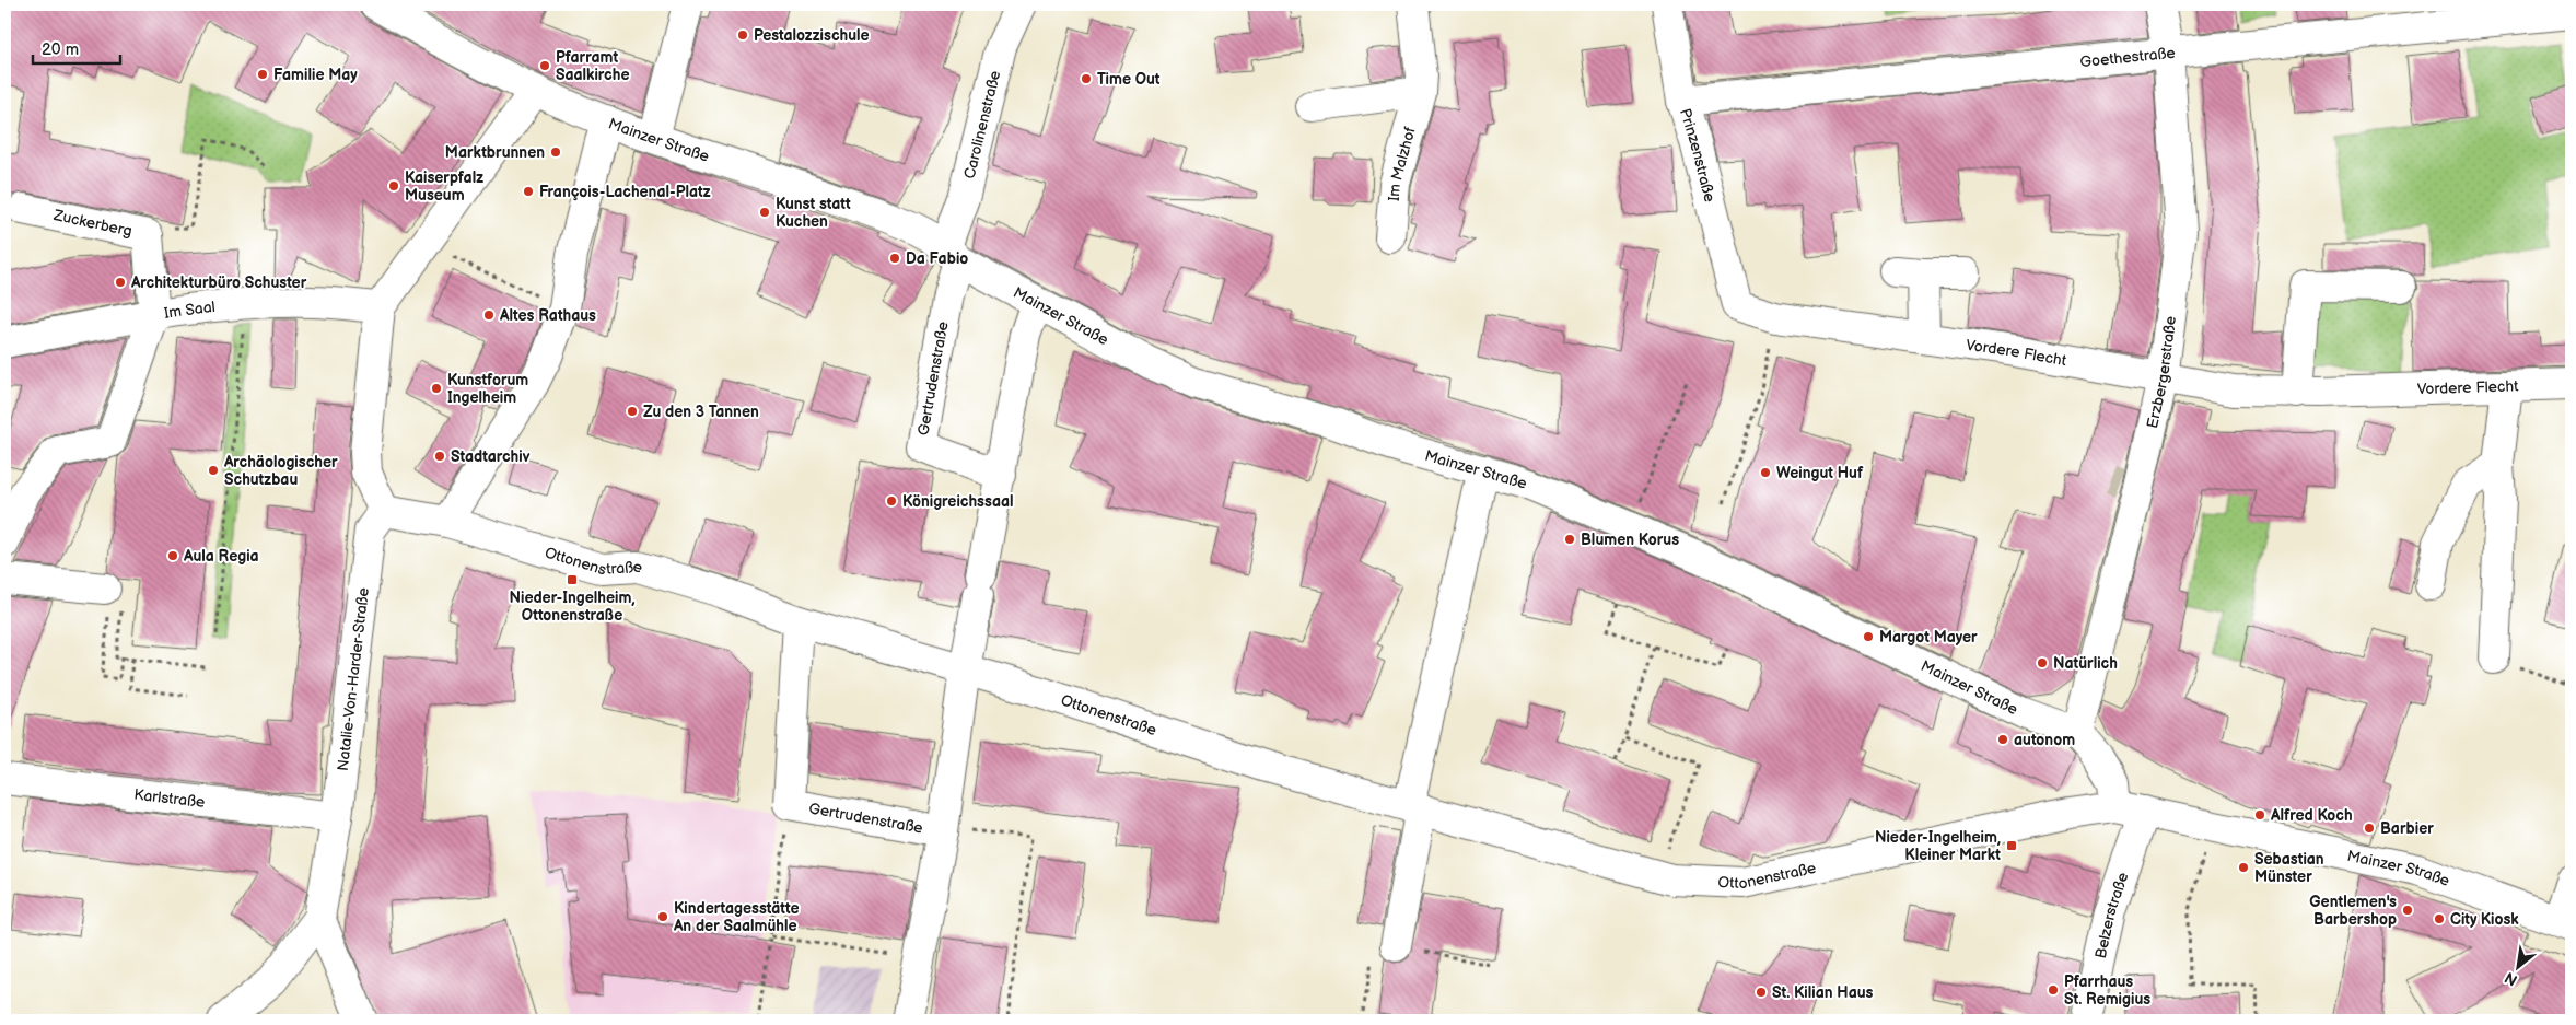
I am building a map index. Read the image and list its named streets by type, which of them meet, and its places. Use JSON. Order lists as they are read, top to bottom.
{
  "streets": {
    "street": [
      "Goethestraße",
      "Carolinenstraße",
      "Mainzer Straße",
      "Prinzenstraße",
      "Im Malzhof",
      "Zuckerberg",
      "Im Saal",
      "Vordere Flecht",
      "Erzbergerstraße",
      "Gertrudenstraße",
      "Ottonenstraße",
      "Natalie-Von-Harder-Straße",
      "Karlstraße",
      "Belzerstraße"
    ]
  },
  "crossings": [
    ["Goethestraße", "Prinzenstraße"],
    ["Goethestraße", "Erzbergerstraße"],
    ["Carolinenstraße", "Mainzer Straße"],
    ["Carolinenstraße", "Gertrudenstraße"],
    ["Mainzer Straße", "Erzbergerstraße"],
    ["Mainzer Straße", "Gertrudenstraße"],
    ["Mainzer Straße", "Ottonenstraße"],
    ["Mainzer Straße", "Belzerstraße"],
    ["Prinzenstraße", "Vordere Flecht"],
    ["Zuckerberg", "Im Saal"],
    ["Vordere Flecht", "Erzbergerstraße"],
    ["Gertrudenstraße", "Ottonenstraße"],
    ["Ottonenstraße", "Natalie-Von-Harder-Straße"],
    ["Natalie-Von-Harder-Straße", "Karlstraße"]
  ],
  "places": {
    "other": [
      "Pestalozzischule",
      "Pfarramt Saalkirche",
      "Familie May",
      "Time Out",
      "Marktbrunnen",
      "Kaiserpfalz Museum",
      "François-Lachenal-Platz",
      "Kunst statt Kuchen",
      "Da Fabio",
      "Architekturbüro Schuster",
      "Altes Rathaus",
      "Kunstforum Ingelheim",
      "Zu den 3 Tannen",
      "Stadtarchiv",
      "Archäologischer Schutzbau",
      "Weingut Huf",
      "Königreichssaal",
      "Blumen Korus",
      "Aula Regia",
      "Margot Mayer",
      "Natürlich",
      "autonom",
      "Alfred Koch",
      "Barbier",
      "Sebastian Münster",
      "Gentlemen's Barbershop",
      "Kindertagesstätte An der Saalmühle",
      "City Kiosk",
      "Pfarrhaus St. Remigius",
      "St. Kilian Haus"
    ],
    "transit": ["Nieder-Ingelheim, Ottonenstraße", "Nieder-Ingelheim, Kleiner Markt"]
  },
  "scale_bar": "20 m",
  "north": "bottom left"
}
